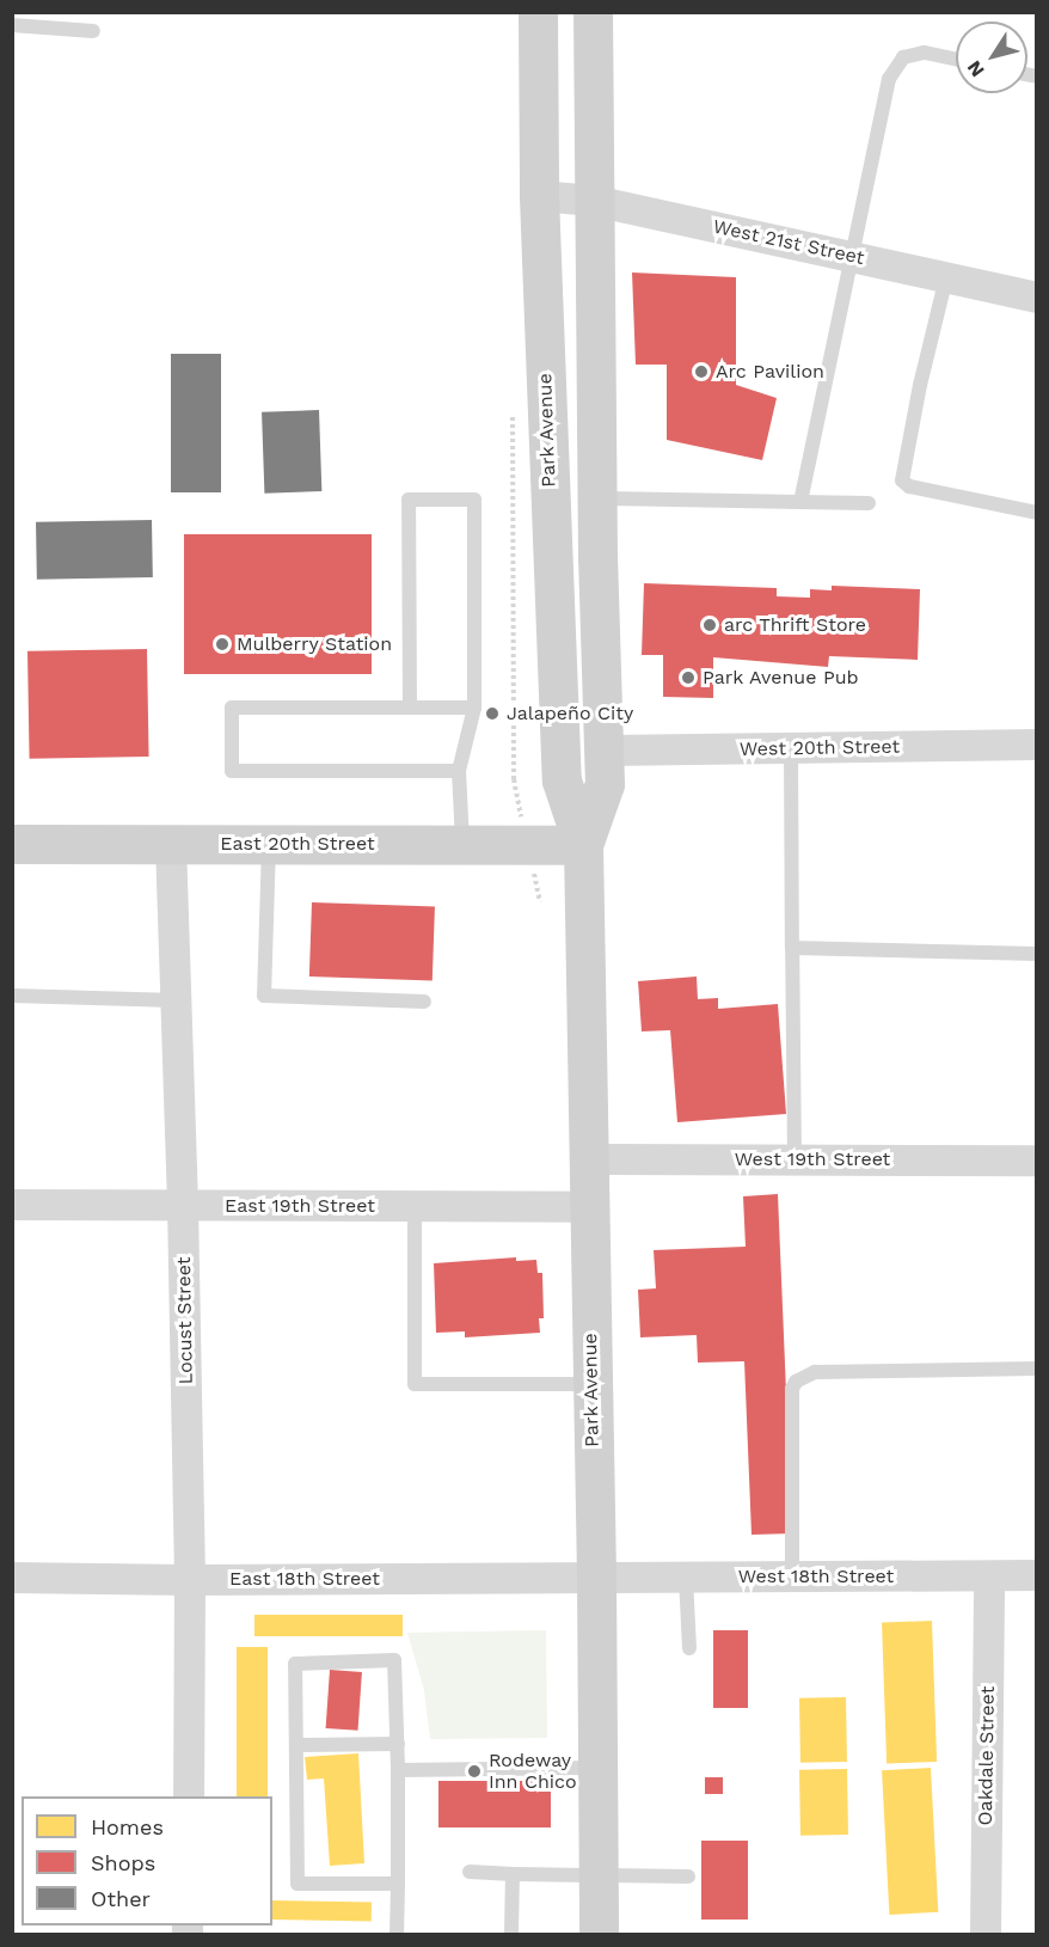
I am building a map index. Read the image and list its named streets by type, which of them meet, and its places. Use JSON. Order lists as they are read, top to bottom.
{
  "streets": {
    "main road": ["Park Avenue", "East 20th Street"],
    "street": [
      "West 21st Street",
      "West 20th Street",
      "West 19th Street",
      "East 19th Street",
      "Locust Street",
      "West 18th Street",
      "East 18th Street",
      "Oakdale Street"
    ]
  },
  "crossings": [
    ["West 21st Street", "Park Avenue"],
    ["Park Avenue", "West 20th Street"],
    ["Park Avenue", "East 20th Street"],
    ["Park Avenue", "West 19th Street"],
    ["Park Avenue", "East 19th Street"],
    ["Park Avenue", "West 18th Street"],
    ["Park Avenue", "East 18th Street"],
    ["East 20th Street", "Locust Street"],
    ["East 19th Street", "Locust Street"],
    ["Locust Street", "East 18th Street"],
    ["West 18th Street", "East 18th Street"],
    ["West 18th Street", "Oakdale Street"]
  ],
  "places": [
    "Arc Pavilion",
    "arc Thrift Store",
    "Mulberry Station",
    "Park Avenue Pub",
    "Jalapeño City",
    "Rodeway Inn Chico"
  ],
  "legend": ["Homes", "Shops", "Other"],
  "north": "bottom left"
}
